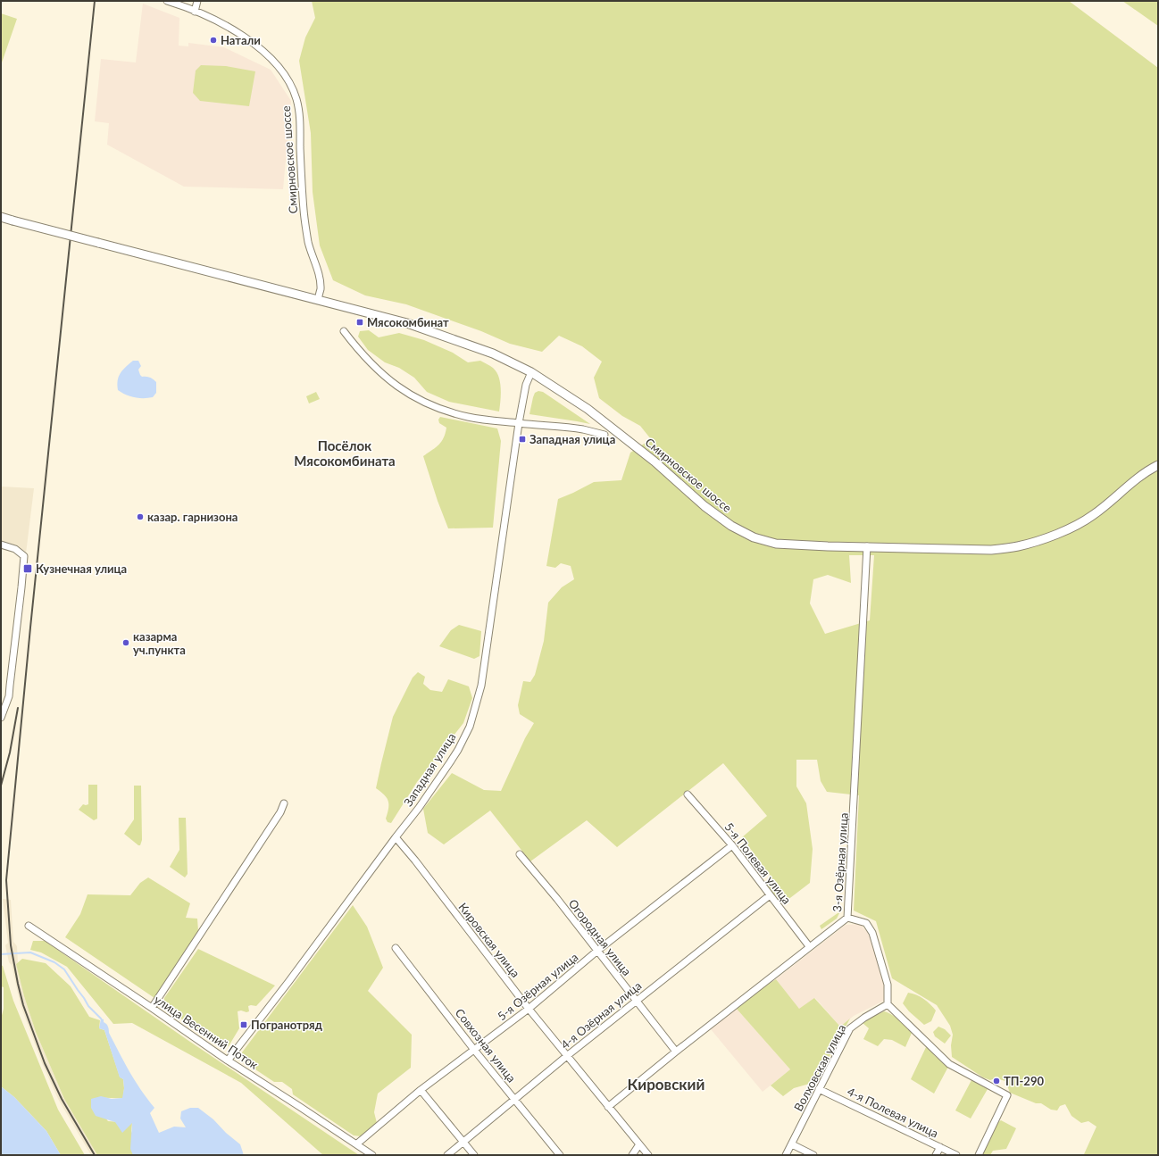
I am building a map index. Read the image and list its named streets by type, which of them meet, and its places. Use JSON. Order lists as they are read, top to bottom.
{
  "streets": {
    "main road": ["Смирновское шоссе"],
    "street": [
      "Западная улица",
      "3-я Озёрная улица",
      "5-я Полевая улица",
      "Огородная улица",
      "Кировская улица",
      "5-я Озёрная улица",
      "4-я Озёрная улица",
      "улица Весенний Поток",
      "Совхозная улица",
      "Волховская улица",
      "4-я Полевая улица"
    ]
  },
  "crossings": [
    ["Смирновское шоссе", "Западная улица"],
    ["Смирновское шоссе", "3-я Озёрная улица"],
    ["Западная улица", "Кировская улица"],
    ["Западная улица", "улица Весенний Поток"],
    ["3-я Озёрная улица", "5-я Полевая улица"],
    ["3-я Озёрная улица", "Огородная улица"],
    ["3-я Озёрная улица", "Кировская улица"],
    ["5-я Полевая улица", "5-я Озёрная улица"],
    ["5-я Полевая улица", "4-я Озёрная улица"],
    ["Огородная улица", "5-я Озёрная улица"],
    ["Огородная улица", "4-я Озёрная улица"],
    ["Кировская улица", "5-я Озёрная улица"],
    ["Кировская улица", "4-я Озёрная улица"],
    ["5-я Озёрная улица", "улица Весенний Поток"],
    ["5-я Озёрная улица", "Совхозная улица"],
    ["4-я Озёрная улица", "Совхозная улица"],
    ["Волховская улица", "4-я Полевая улица"]
  ],
  "districts": ["Посёлок Мясокомбината", "Кировский"],
  "places": {
    "other": [
      "Натали",
      "казар. гарнизона",
      "казарма уч.пункта",
      "ТП-290"
    ],
    "transit": [
      "Мясокомбинат",
      "Западная улица",
      "Кузнечная улица",
      "Погранотряд"
    ]
  }
}
